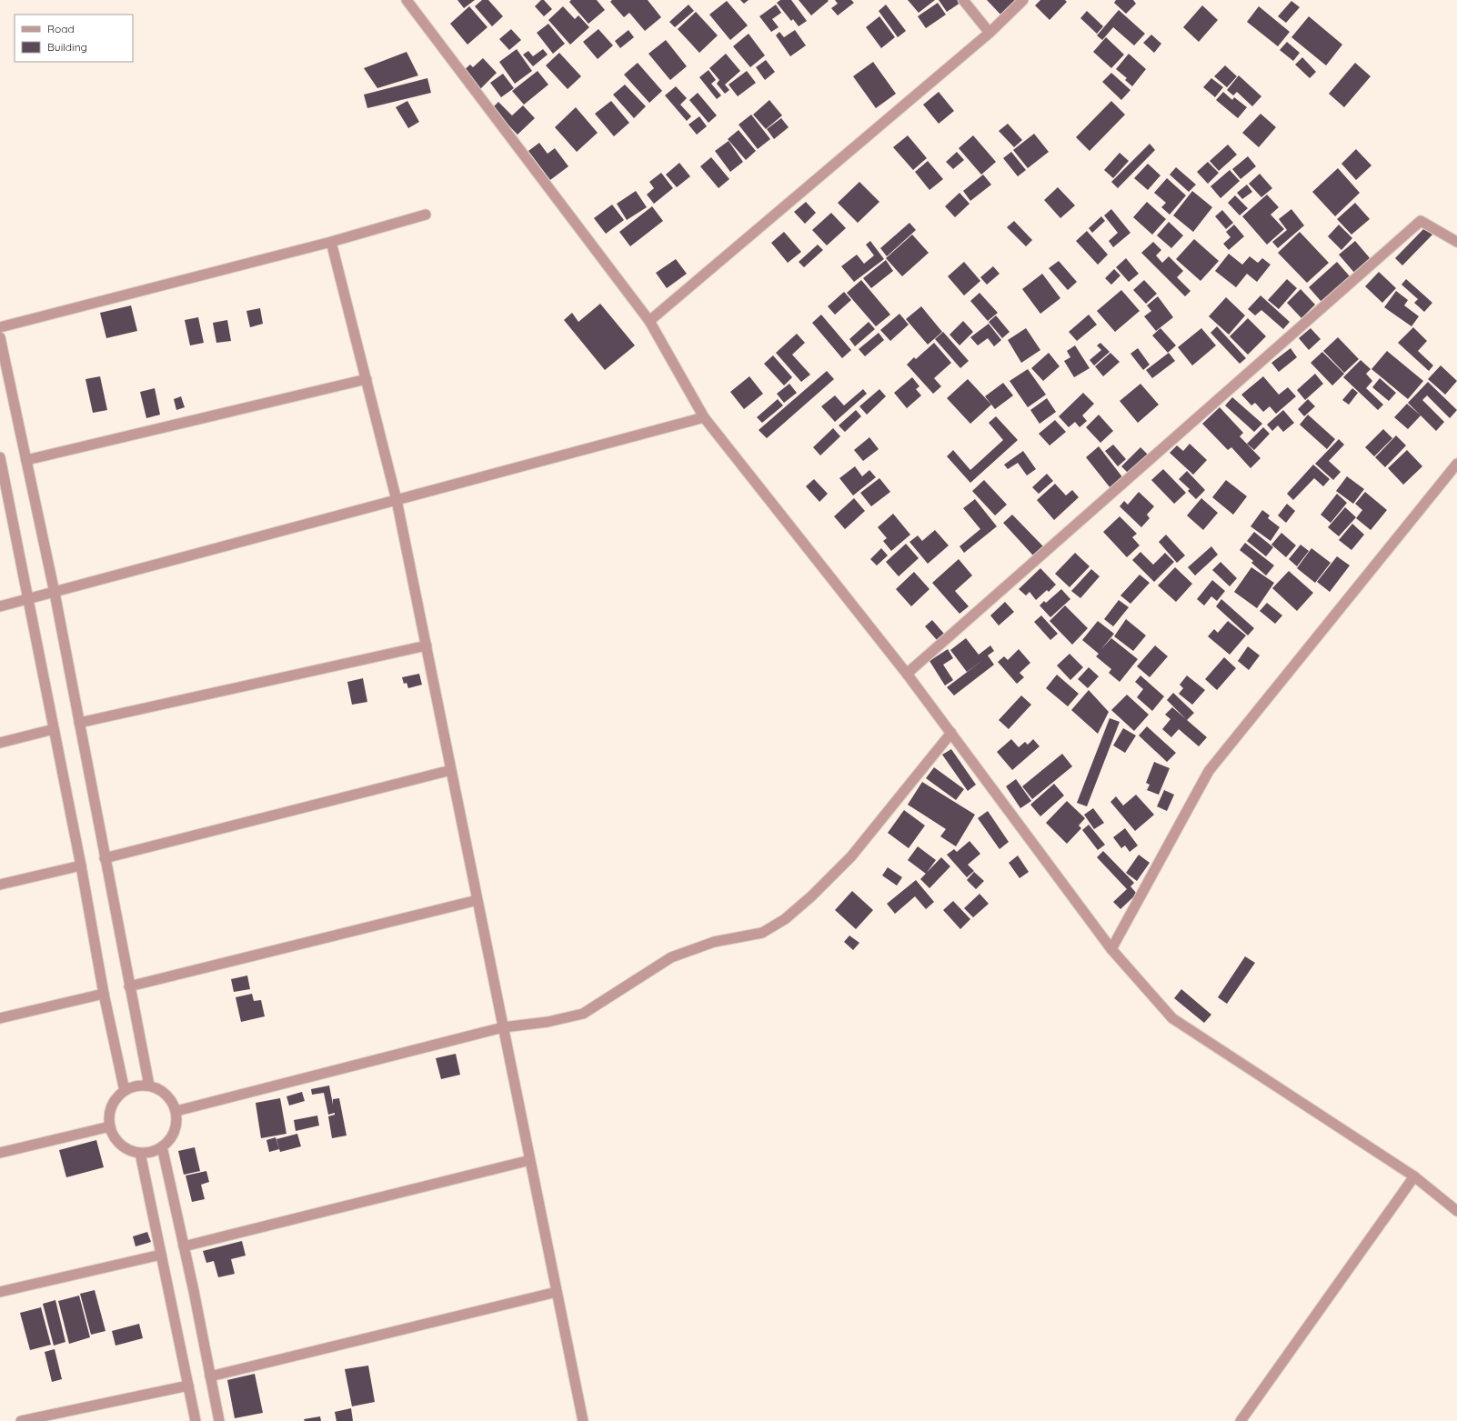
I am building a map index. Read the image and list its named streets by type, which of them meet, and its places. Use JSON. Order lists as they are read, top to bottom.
{
  "legend": ["Road", "Building"]
}
